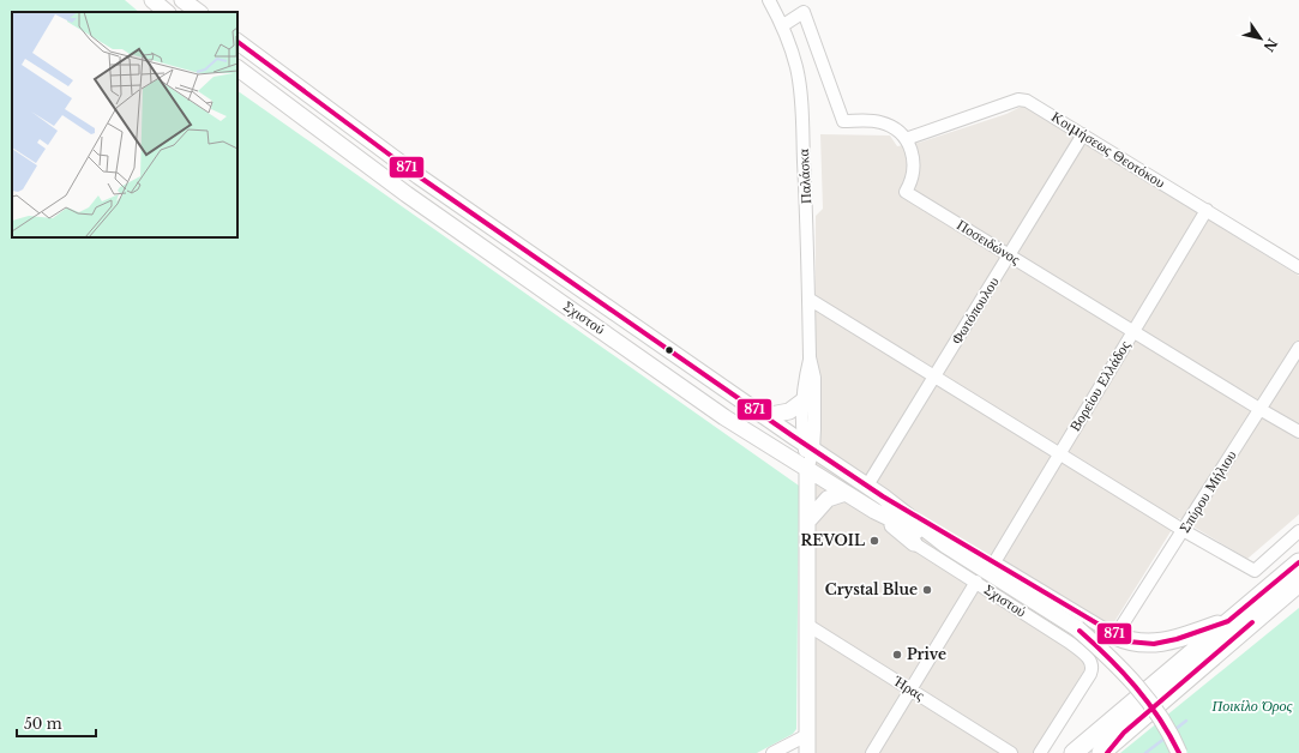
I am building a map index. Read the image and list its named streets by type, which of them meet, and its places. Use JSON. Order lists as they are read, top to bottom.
{
  "streets": {
    "main road": ["Σχιστού"],
    "street": [
      "Κοιμήσεως Θεοτόκου",
      "Παλάσκα",
      "Ποσειδώνος",
      "Φωτόπουλου",
      "Βορείου Ελλάδος",
      "Σπύρου Μήλιου",
      "Ήρας"
    ]
  },
  "crossings": [
    ["Κοιμήσεως Θεοτόκου", "Ποσειδώνος"],
    ["Κοιμήσεως Θεοτόκου", "Φωτόπουλου"],
    ["Κοιμήσεως Θεοτόκου", "Βορείου Ελλάδος"],
    ["Παλάσκα", "Σχιστού"],
    ["Ποσειδώνος", "Φωτόπουλου"],
    ["Ποσειδώνος", "Βορείου Ελλάδος"],
    ["Ποσειδώνος", "Σπύρου Μήλιου"],
    ["Φωτόπουλου", "Σχιστού"],
    ["Σχιστού", "Βορείου Ελλάδος"],
    ["Σχιστού", "Σπύρου Μήλιου"]
  ],
  "parks": ["Ποικίλο Όρος"],
  "places": ["REVOIL", "Crystal Blue", "Prive"],
  "lines": ["transit line 871"],
  "scale_bar": "50 m",
  "north": "bottom right"
}
